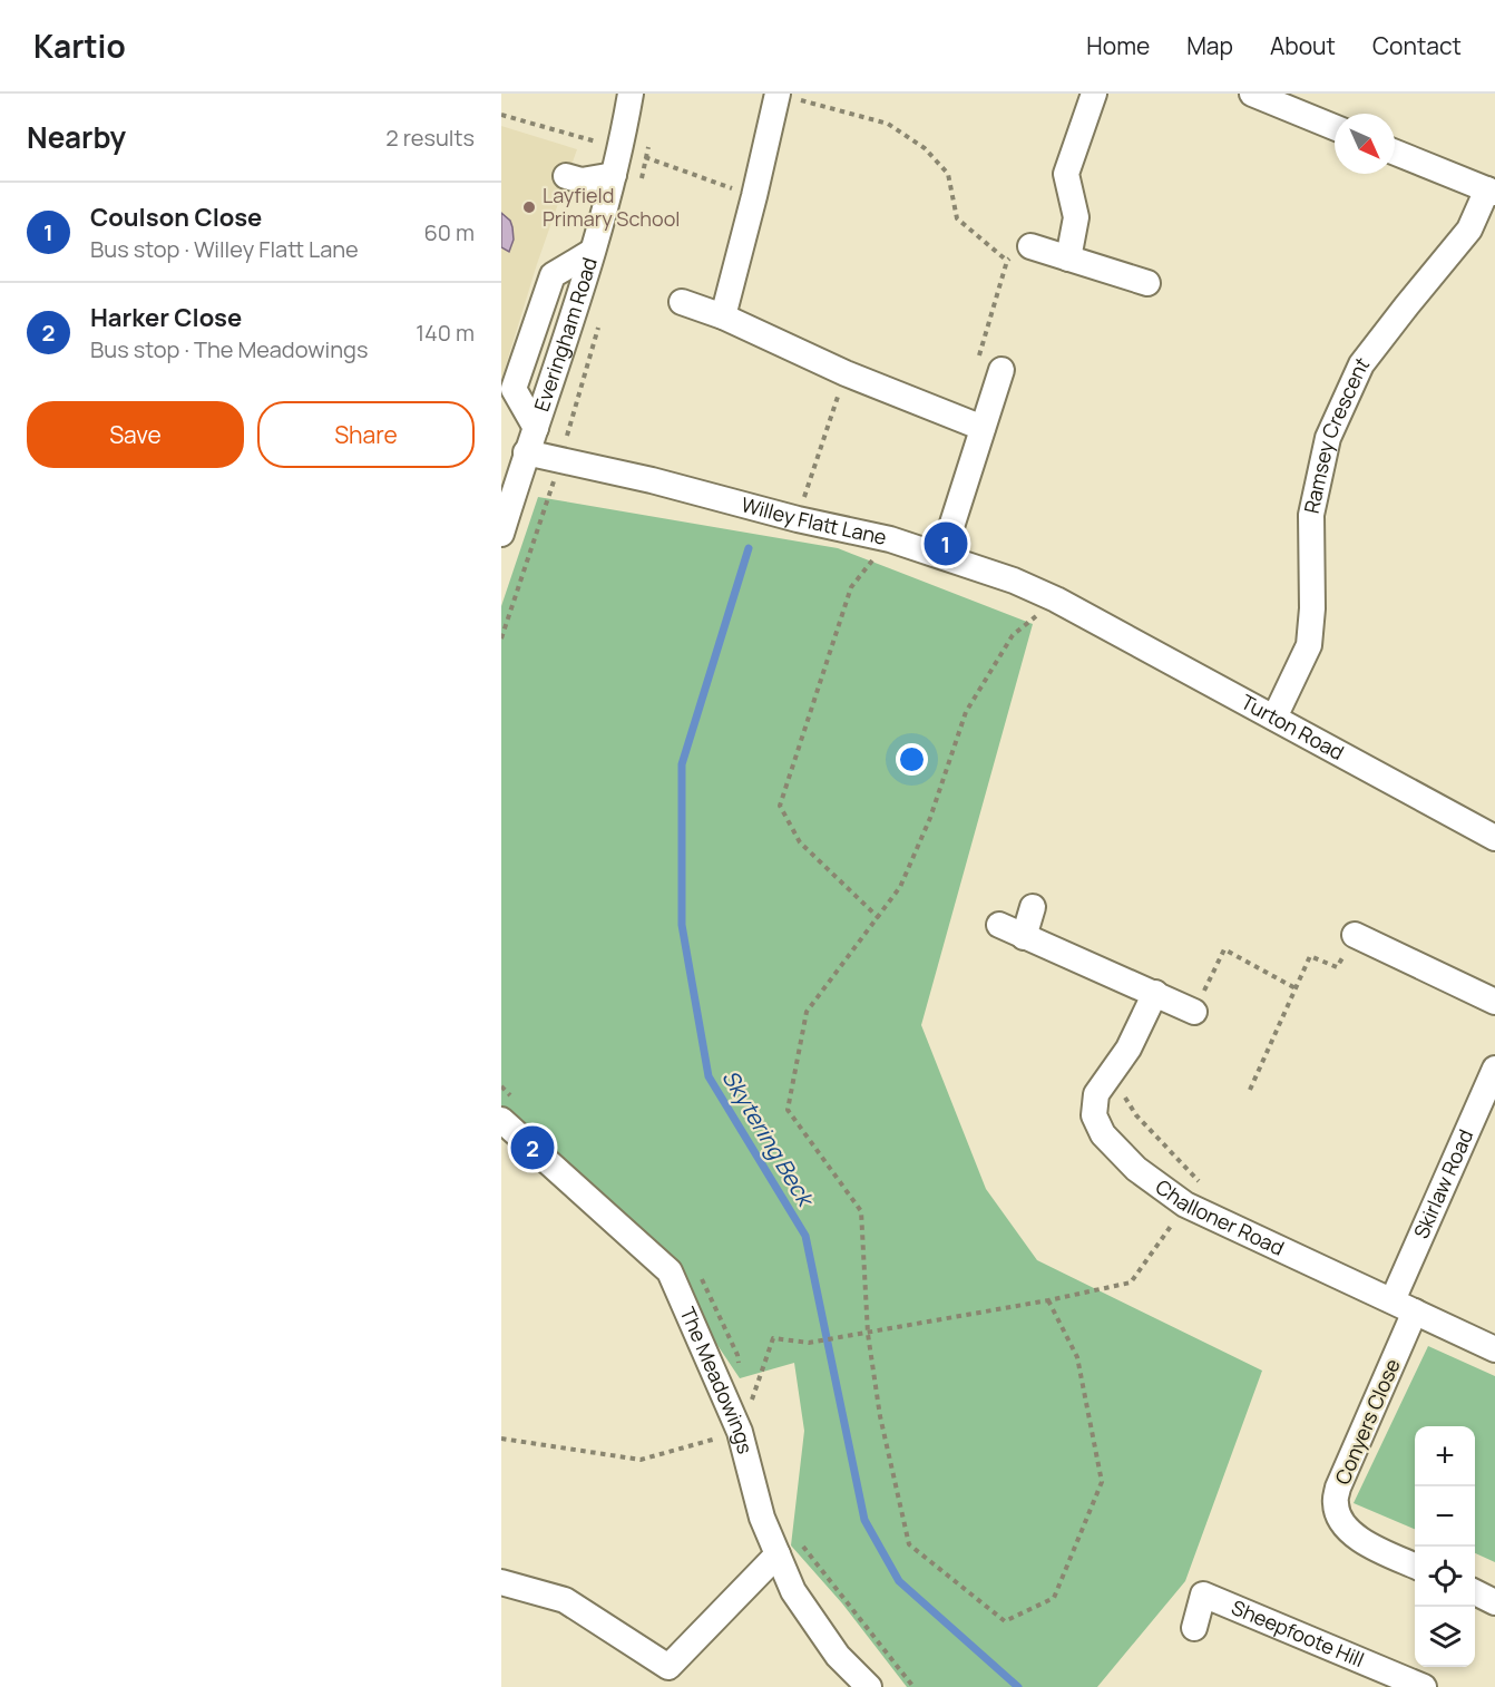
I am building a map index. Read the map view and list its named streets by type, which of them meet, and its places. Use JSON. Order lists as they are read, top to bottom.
{
  "streets": {
    "street": [
      "Everingham Road",
      "Ramsey Crescent",
      "Willey Flatt Lane",
      "Turton Road",
      "Skirlaw Road",
      "Challoner Road",
      "The Meadowings",
      "Conyers Close",
      "Sheepfoote Hill"
    ]
  },
  "crossings": [
    ["Everingham Road", "Willey Flatt Lane"],
    ["Ramsey Crescent", "Turton Road"],
    ["Willey Flatt Lane", "Turton Road"],
    ["Skirlaw Road", "Challoner Road"],
    ["Challoner Road", "Conyers Close"]
  ],
  "water": ["Skytering Beck"],
  "places": ["Layfield Primary School"],
  "north": "bottom right",
  "page": {
    "header": "Kartio",
    "nav": [
      "Home",
      "Map",
      "About",
      "Contact"
    ],
    "heading": ["Nearby", "2 results"],
    "list": [
      {
        "mark": "1",
        "name": "Coulson Close",
        "note": "Bus stop · Willey Flatt Lane",
        "value": "60 m"
      },
      {
        "mark": "2",
        "name": "Harker Close",
        "note": "Bus stop · The Meadowings",
        "value": "140 m"
      }
    ],
    "buttons": ["Save", "Share"],
    "pins": ["1", "2"],
    "map_buttons": ["+", "−"]
  }
}
